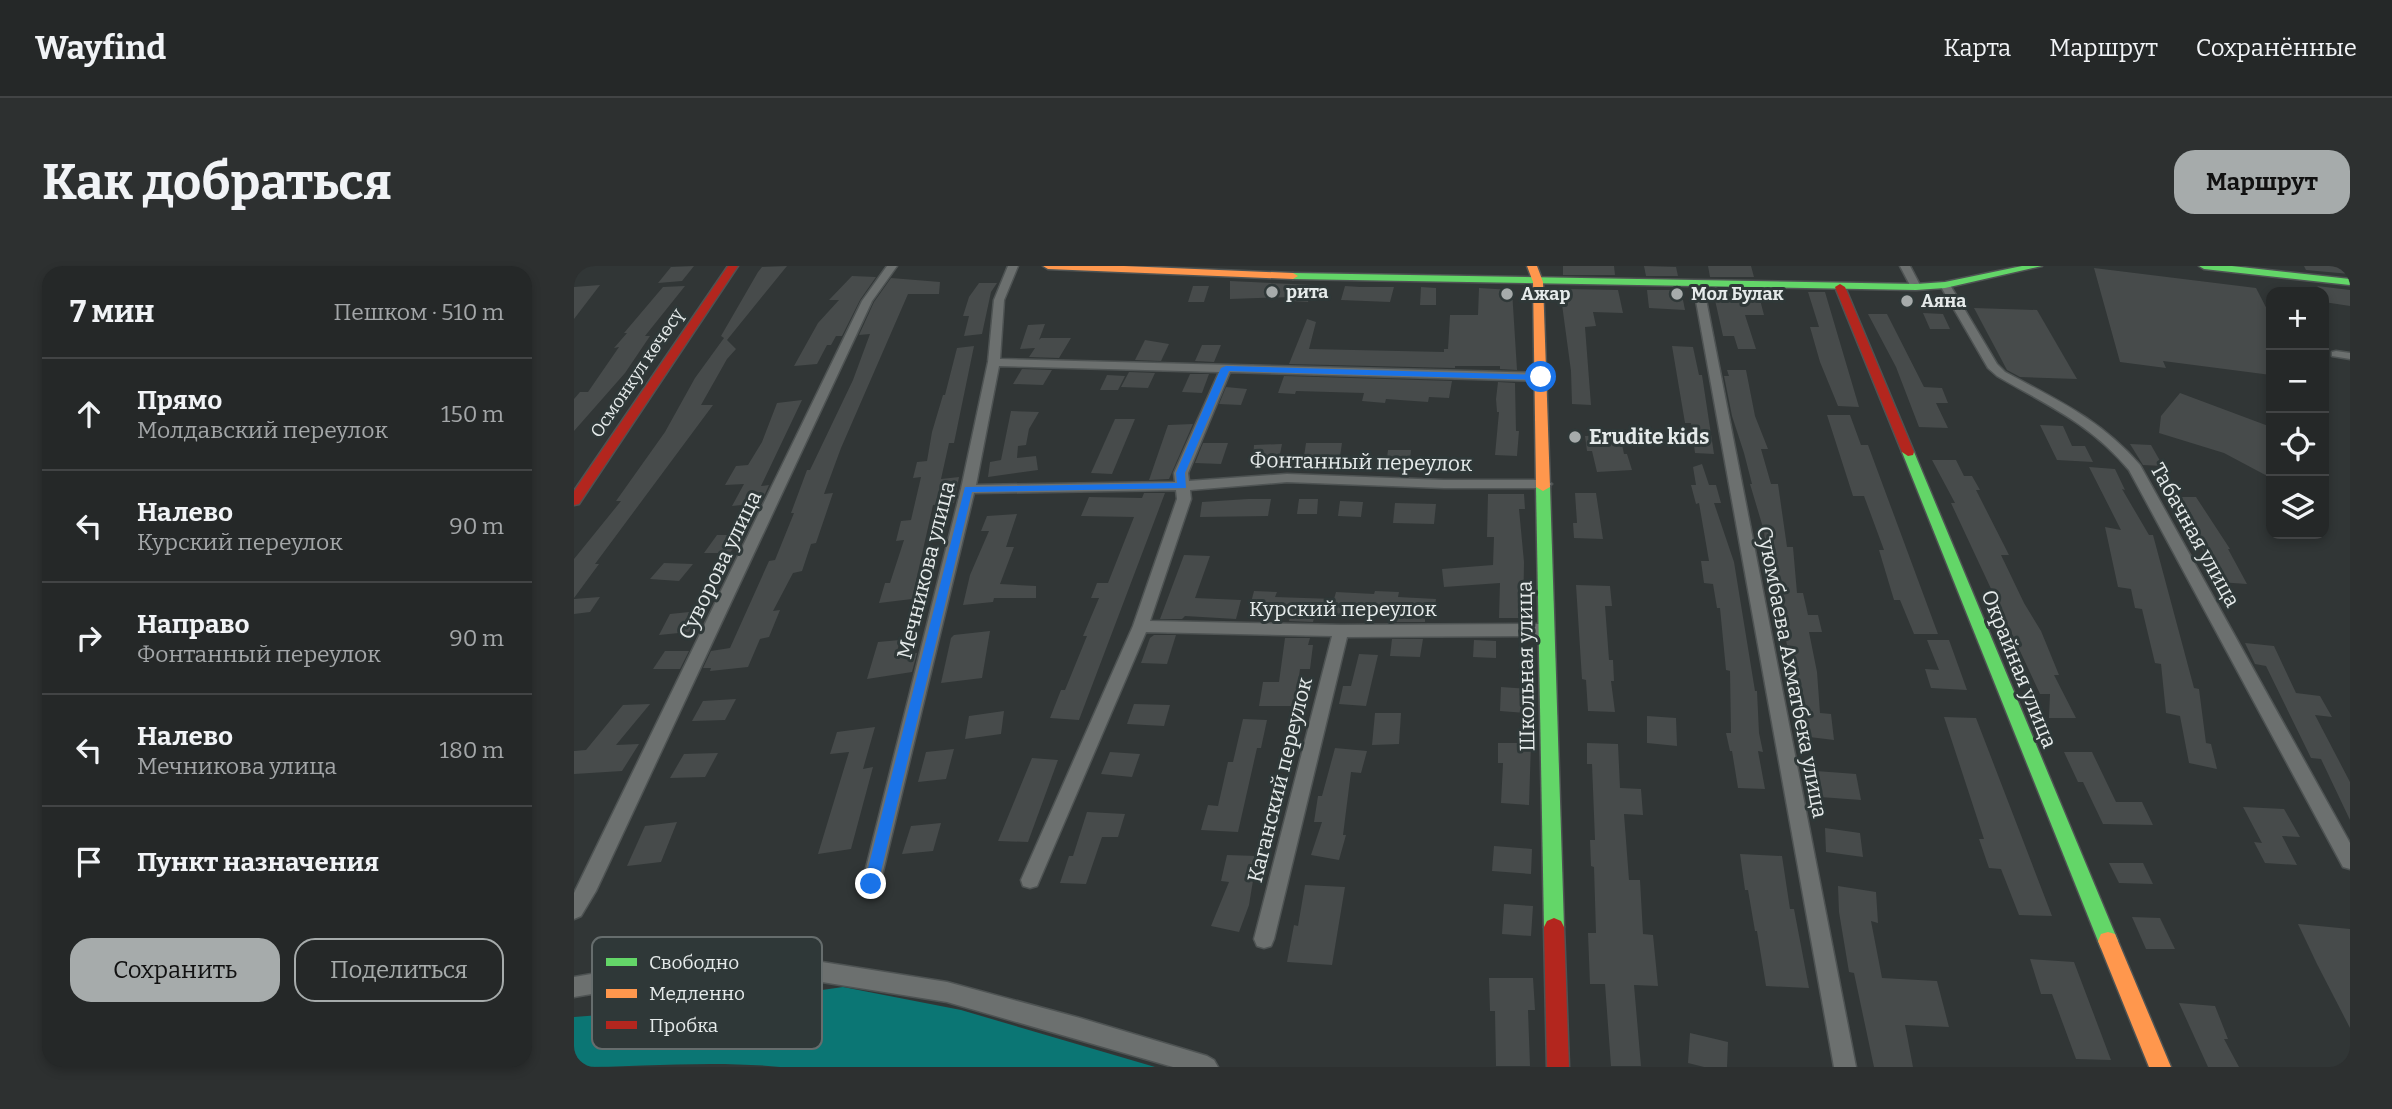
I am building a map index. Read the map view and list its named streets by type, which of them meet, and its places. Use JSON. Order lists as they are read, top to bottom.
{
  "streets": {
    "street": [
      "Осмонкул көчөсү",
      "Фонтанный переулок",
      "Табачная улица",
      "Суворова улица",
      "Мечникова улица",
      "Курский переулок",
      "Школьная улица",
      "Окрайная улица",
      "Суюмбаева Ахматбека улица",
      "Каганский переулок"
    ]
  },
  "crossings": [
    ["Фонтанный переулок", "Мечникова улица"],
    ["Фонтанный переулок", "Школьная улица"],
    ["Курский переулок", "Школьная улица"],
    ["Курский переулок", "Каганский переулок"]
  ],
  "places": [
    "рита",
    "Ажар",
    "Мол Булак",
    "Аяна",
    "Erudite kids"
  ],
  "legend": ["Свободно", "Медленно", "Пробка"],
  "page": {
    "header": "Wayfind",
    "nav": ["Карта", "Маршрут", "Сохранённые"],
    "buttons": [
      "Маршрут",
      ["Сохранить", "Поделиться"]
    ],
    "title": "Как добраться",
    "heading": ["7 мин", "Пешком · 510 m"],
    "map_buttons": ["+", "−"],
    "list": [
      ["Прямо", "Молдавский переулок", "150 m"],
      ["Налево", "Курский переулок", "90 m"],
      ["Направо", "Фонтанный переулок", "90 m"],
      ["Налево", "Мечникова улица", "180 m"],
      "Пункт назначения"
    ]
  }
}
